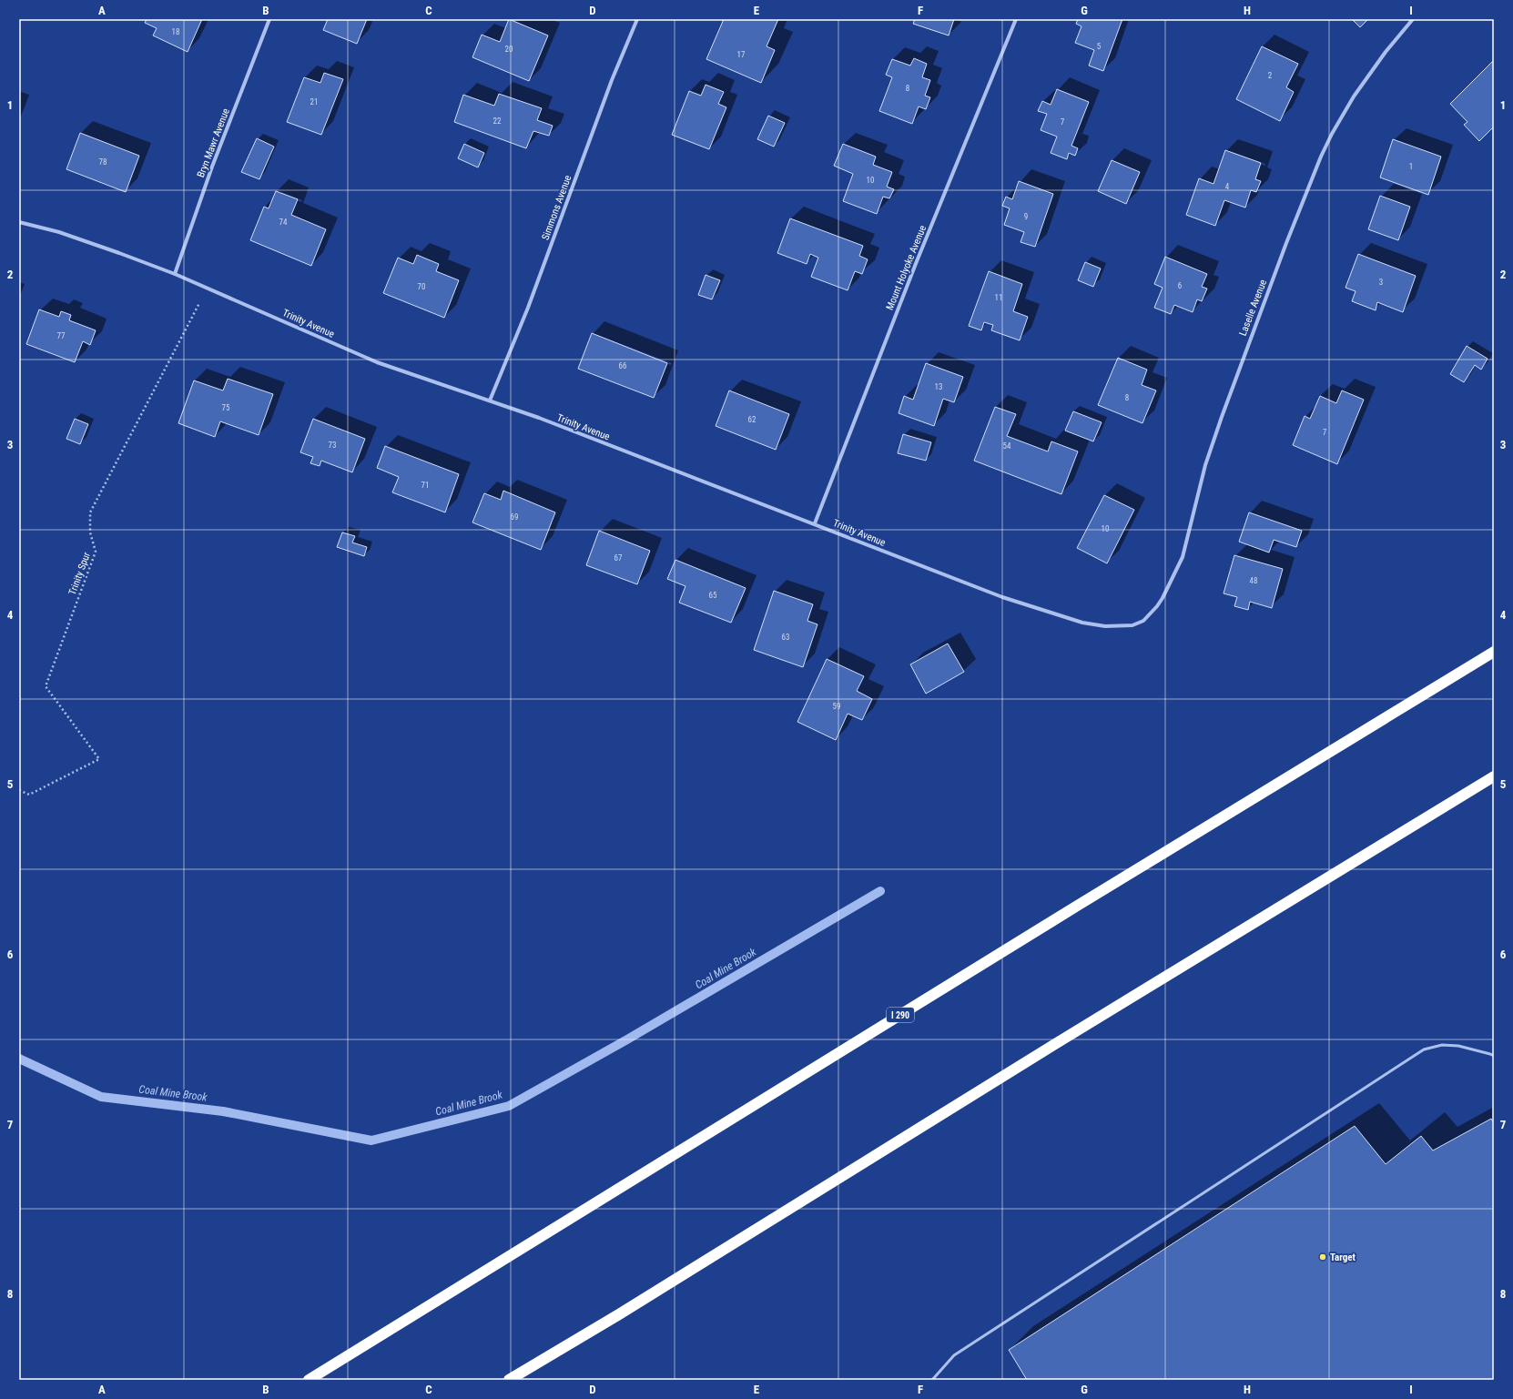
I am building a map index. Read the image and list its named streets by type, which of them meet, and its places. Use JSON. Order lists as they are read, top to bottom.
{
  "streets": {
    "highway": ["I 290"],
    "street": [
      "Bryn Mawr Avenue",
      "Simmons Avenue",
      "Mount Holyoke Avenue",
      "Laselle Avenue",
      "Trinity Avenue"
    ],
    "path": ["Trinity Spur"]
  },
  "crossings": [
    ["Bryn Mawr Avenue", "Trinity Avenue"],
    ["Simmons Avenue", "Trinity Avenue"],
    ["Mount Holyoke Avenue", "Trinity Avenue"],
    ["Laselle Avenue", "Trinity Avenue"],
    ["Trinity Avenue", "Trinity Spur"]
  ],
  "water": ["Coal Mine Brook"],
  "places": ["Target"],
  "house_numbers": [
    "18",
    "5",
    "20",
    "17",
    "2",
    "8",
    "21",
    "22",
    "7",
    "78",
    "1",
    "10",
    "4",
    "9",
    "74",
    "3",
    "6",
    "70",
    "11",
    "77",
    "66",
    "13",
    "8",
    "75",
    "62",
    "7",
    "73",
    "54",
    "71",
    "69",
    "10",
    "67",
    "48",
    "65",
    "63",
    "59"
  ],
  "grid": {
    "columns": [
      "A",
      "B",
      "C",
      "D",
      "E",
      "F",
      "G",
      "H",
      "I"
    ],
    "rows": [
      "1",
      "2",
      "3",
      "4",
      "5",
      "6",
      "7",
      "8"
    ]
  }
}
